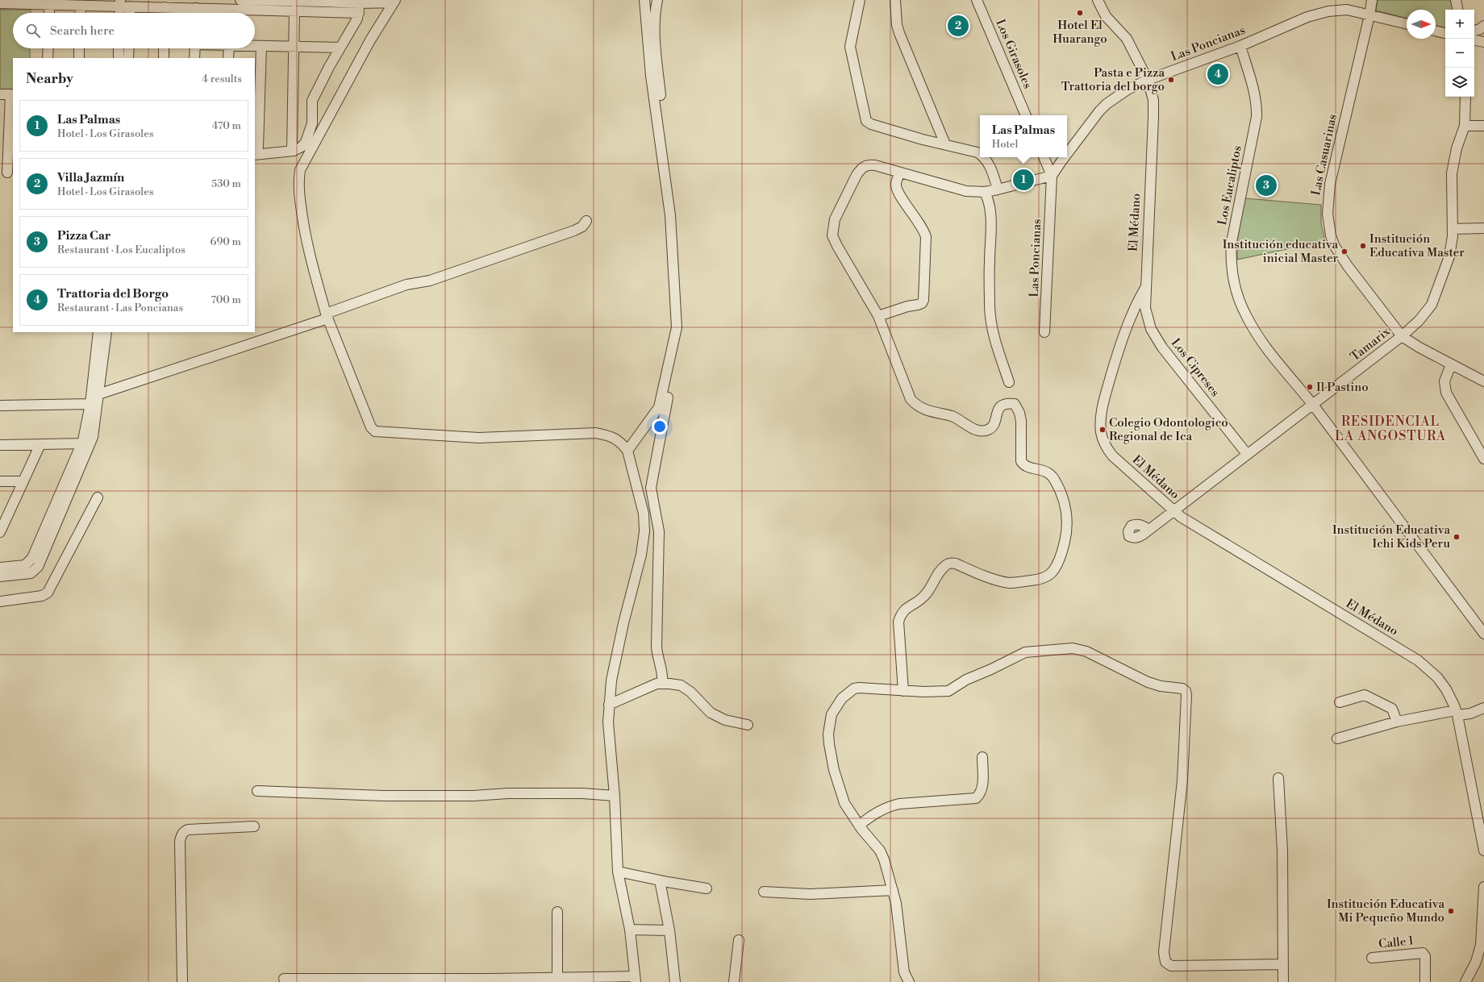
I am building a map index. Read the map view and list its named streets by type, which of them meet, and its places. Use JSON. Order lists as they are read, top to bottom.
{
  "streets": {
    "street": [
      "Las Poncianas",
      "Los Girasoles",
      "Las Casuarinas",
      "Los Eucaliptos",
      "El Médano",
      "Tamarix",
      "Los Cipreses",
      "Calle 1"
    ]
  },
  "crossings": [
    ["Las Poncianas", "Las Casuarinas"],
    ["Las Poncianas", "Los Eucaliptos"],
    ["Las Poncianas", "El Médano"],
    ["Las Casuarinas", "Tamarix"],
    ["Los Eucaliptos", "Tamarix"],
    ["El Médano", "Tamarix"],
    ["El Médano", "Los Cipreses"],
    ["Tamarix", "Los Cipreses"]
  ],
  "districts": ["RESIDENCIAL LA ANGOSTURA"],
  "places": [
    "Hotel El Huarango",
    "Pasta e Pizza Trattoria del borgo",
    "Institución Educativa Master",
    "Institución educativa inicial Master",
    "Il Pastino",
    "Colegio Odontologico Regional de Ica",
    "Institución Educativa Ichi Kids Peru",
    "Institución Educativa Mi Pequeño Mundo"
  ],
  "north": "right",
  "page": {
    "map_buttons": ["+", "−"],
    "search": "Search here",
    "pins": [
      "2",
      "4",
      "1",
      "3"
    ],
    "heading": ["Nearby", "4 results"],
    "list": [
      {
        "mark": "1",
        "name": "Las Palmas",
        "note": "Hotel · Los Girasoles",
        "value": "470 m"
      },
      {
        "mark": "2",
        "name": "Villa Jazmín",
        "note": "Hotel · Los Girasoles",
        "value": "530 m"
      },
      {
        "mark": "3",
        "name": "Pizza Car",
        "note": "Restaurant · Los Eucaliptos",
        "value": "690 m"
      },
      {
        "mark": "4",
        "name": "Trattoria del Borgo",
        "note": "Restaurant · Las Poncianas",
        "value": "700 m"
      }
    ],
    "popup": ["Las Palmas", "Hotel"]
  }
}
